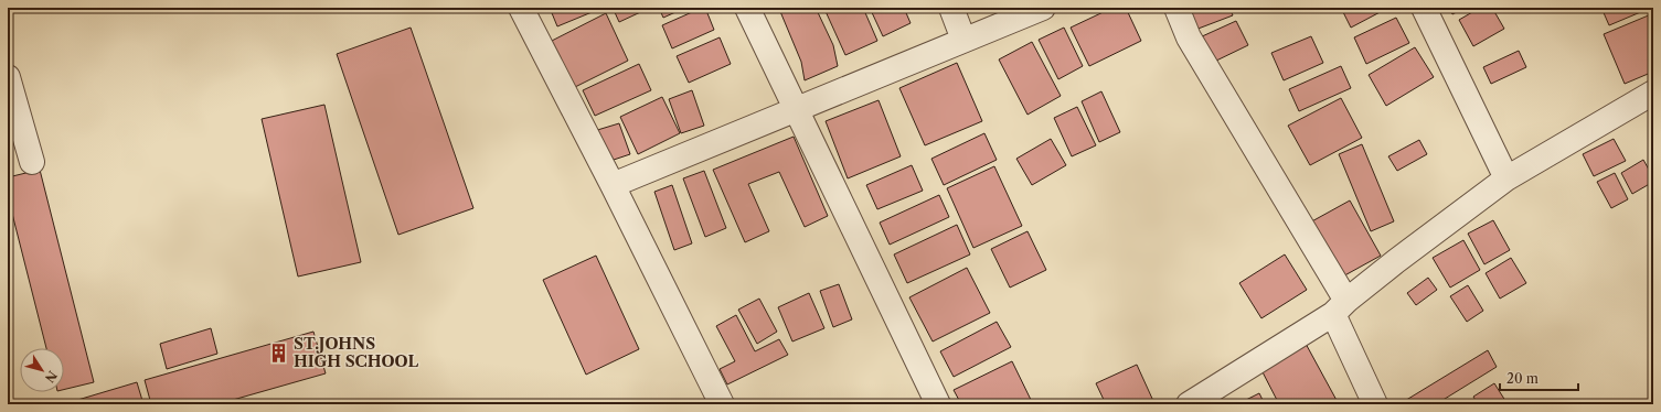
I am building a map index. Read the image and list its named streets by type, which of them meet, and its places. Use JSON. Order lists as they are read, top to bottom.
{
  "places": {
    "building": ["ST.JOHNS HIGH SCHOOL"]
  },
  "scale_bar": "20 m",
  "north": "bottom right"
}
